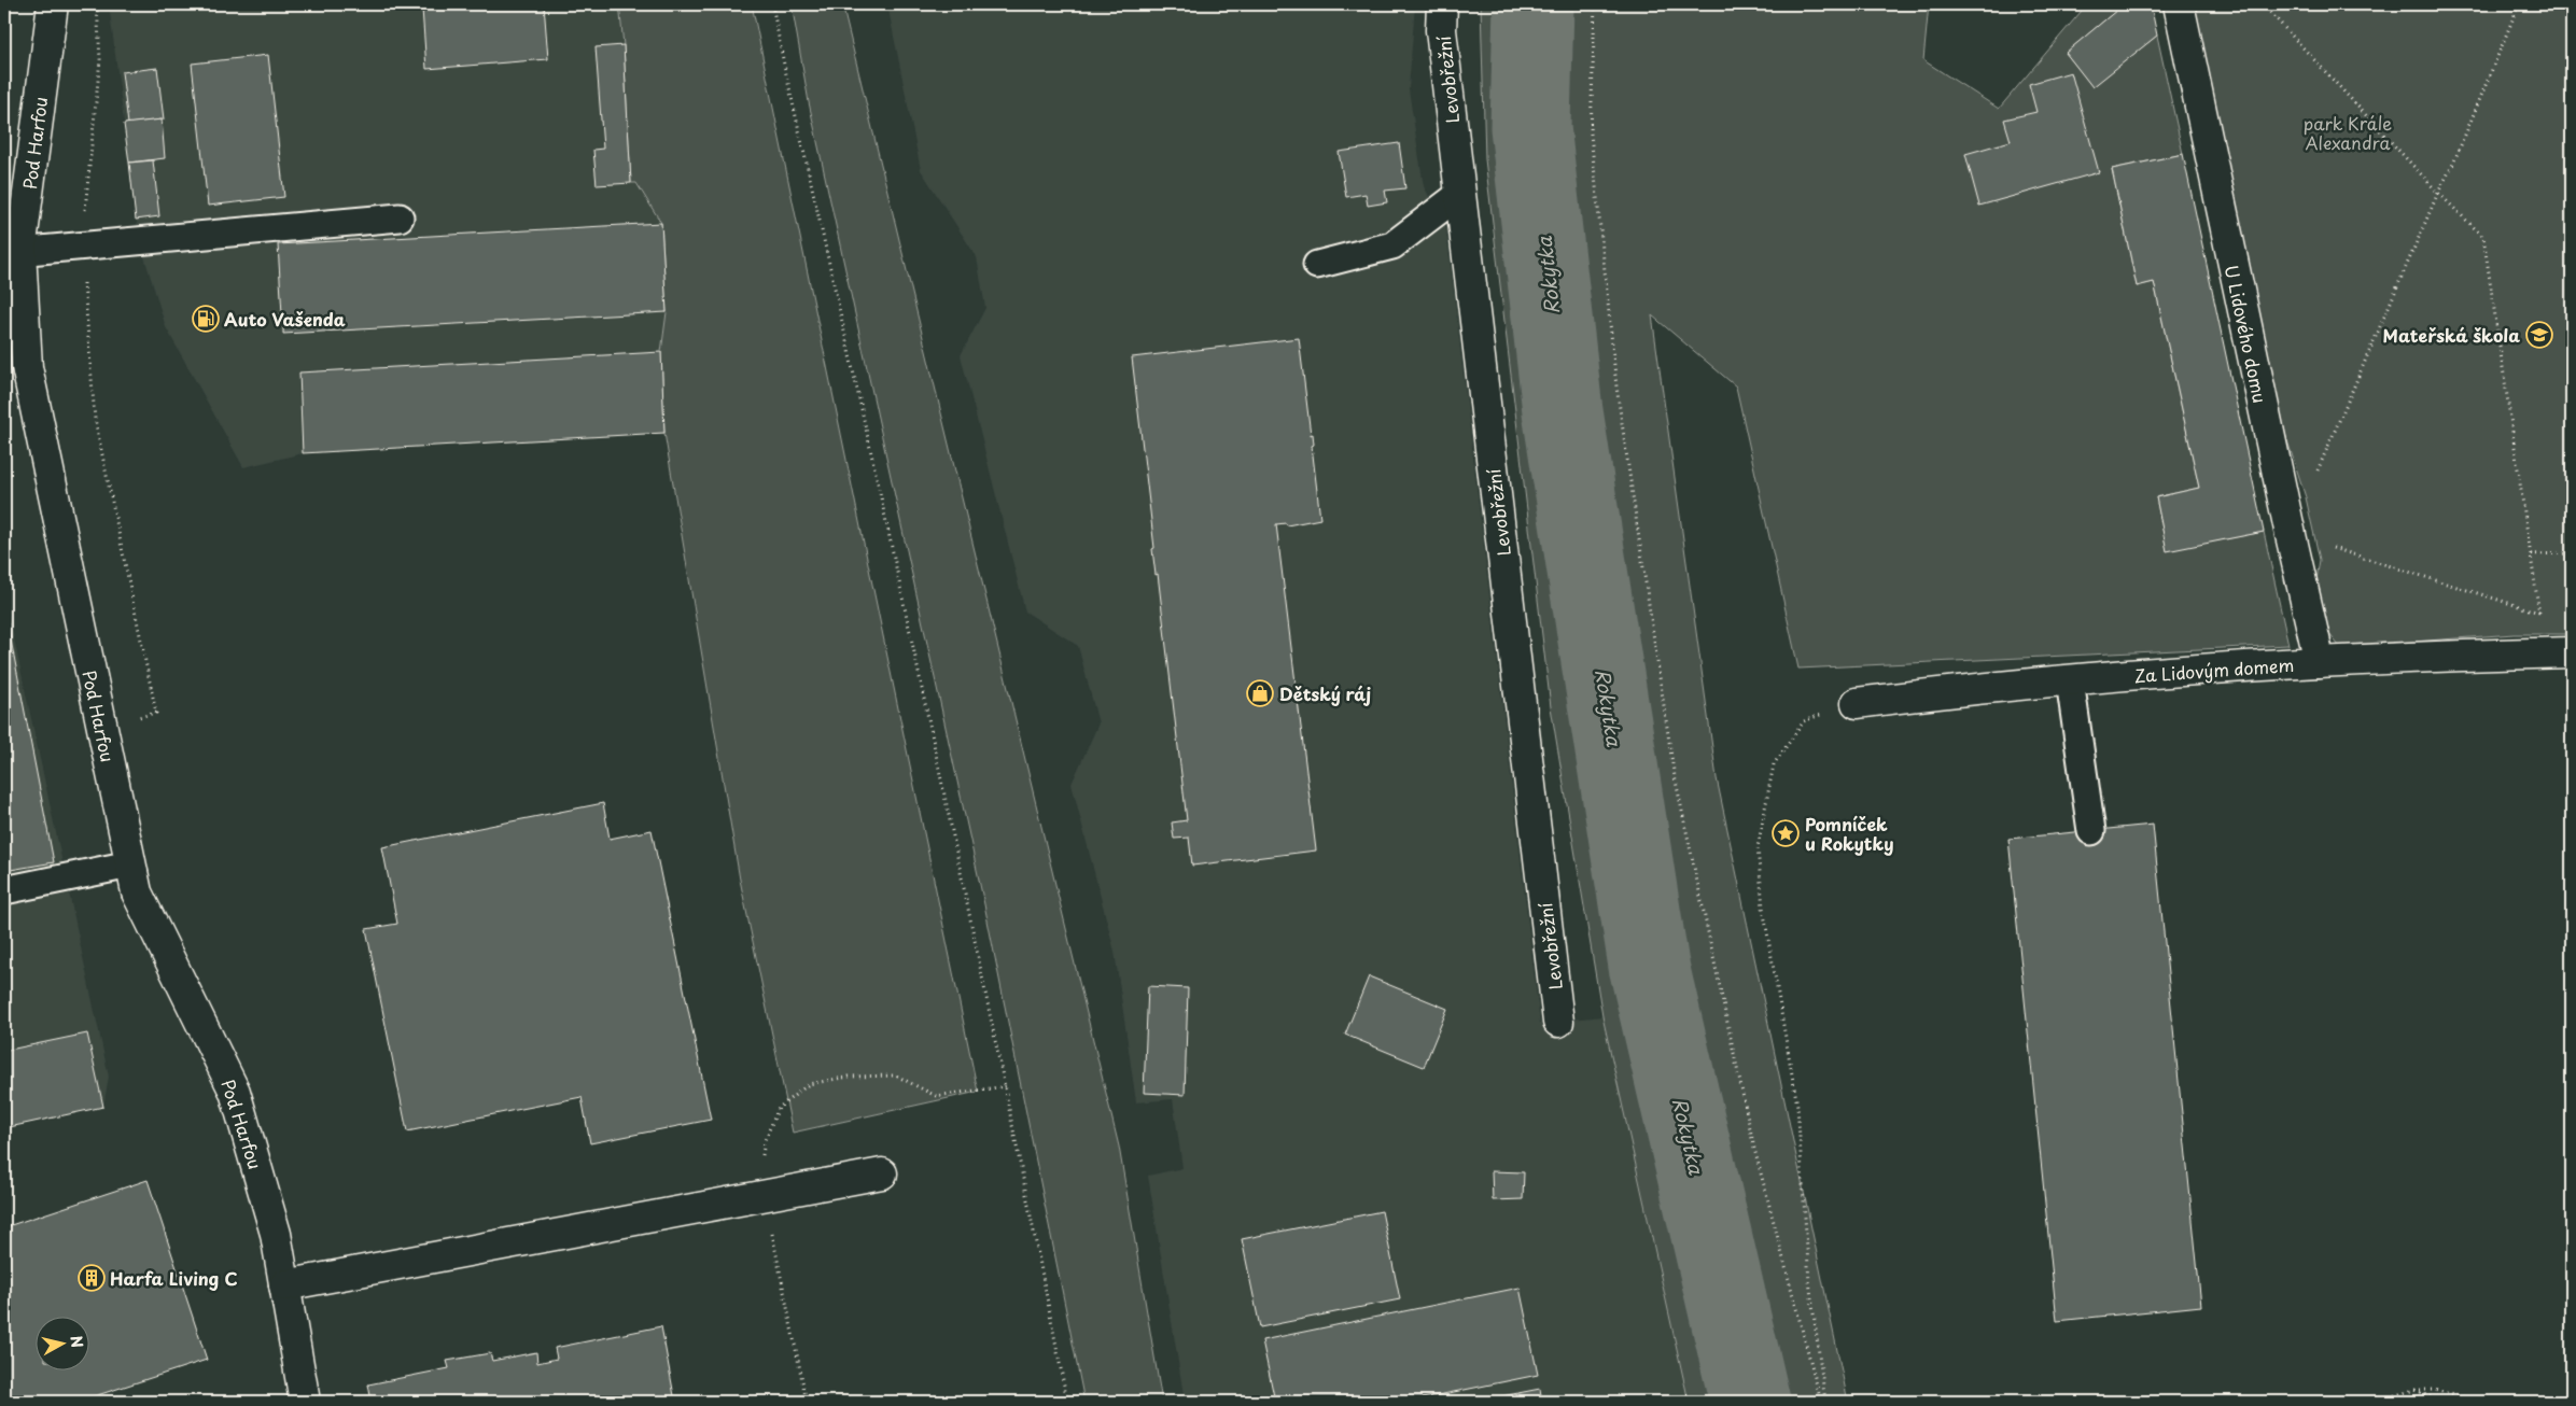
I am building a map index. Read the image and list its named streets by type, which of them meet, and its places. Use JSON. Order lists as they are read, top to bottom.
{
  "streets": {
    "street": [
      "Levobřežní",
      "Pod Harfou",
      "U Lidového domu",
      "Za Lidovým domem"
    ]
  },
  "crossings": [
    ["U Lidového domu", "Za Lidovým domem"]
  ],
  "water": ["Rokytka"],
  "parks": ["park Krále Alexandra"],
  "places": {
    "fuel station": ["Auto Vašenda"],
    "school or university": ["Mateřská škola"],
    "shop": ["Dětský ráj"],
    "place": ["Pomníček u Rokytky"],
    "building": ["Harfa Living C"]
  },
  "north": "right"
}
